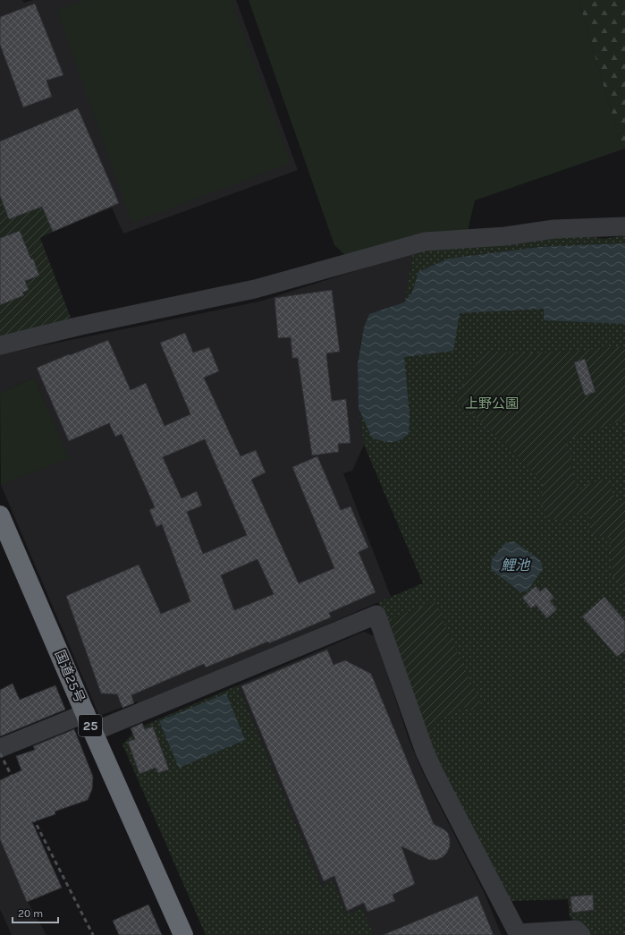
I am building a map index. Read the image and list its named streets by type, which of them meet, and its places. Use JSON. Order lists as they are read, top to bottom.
{
  "streets": {
    "highway": ["国道25号", "25"]
  },
  "water": ["鯉池"],
  "parks": ["上野公園"],
  "scale_bar": "20 m"
}
